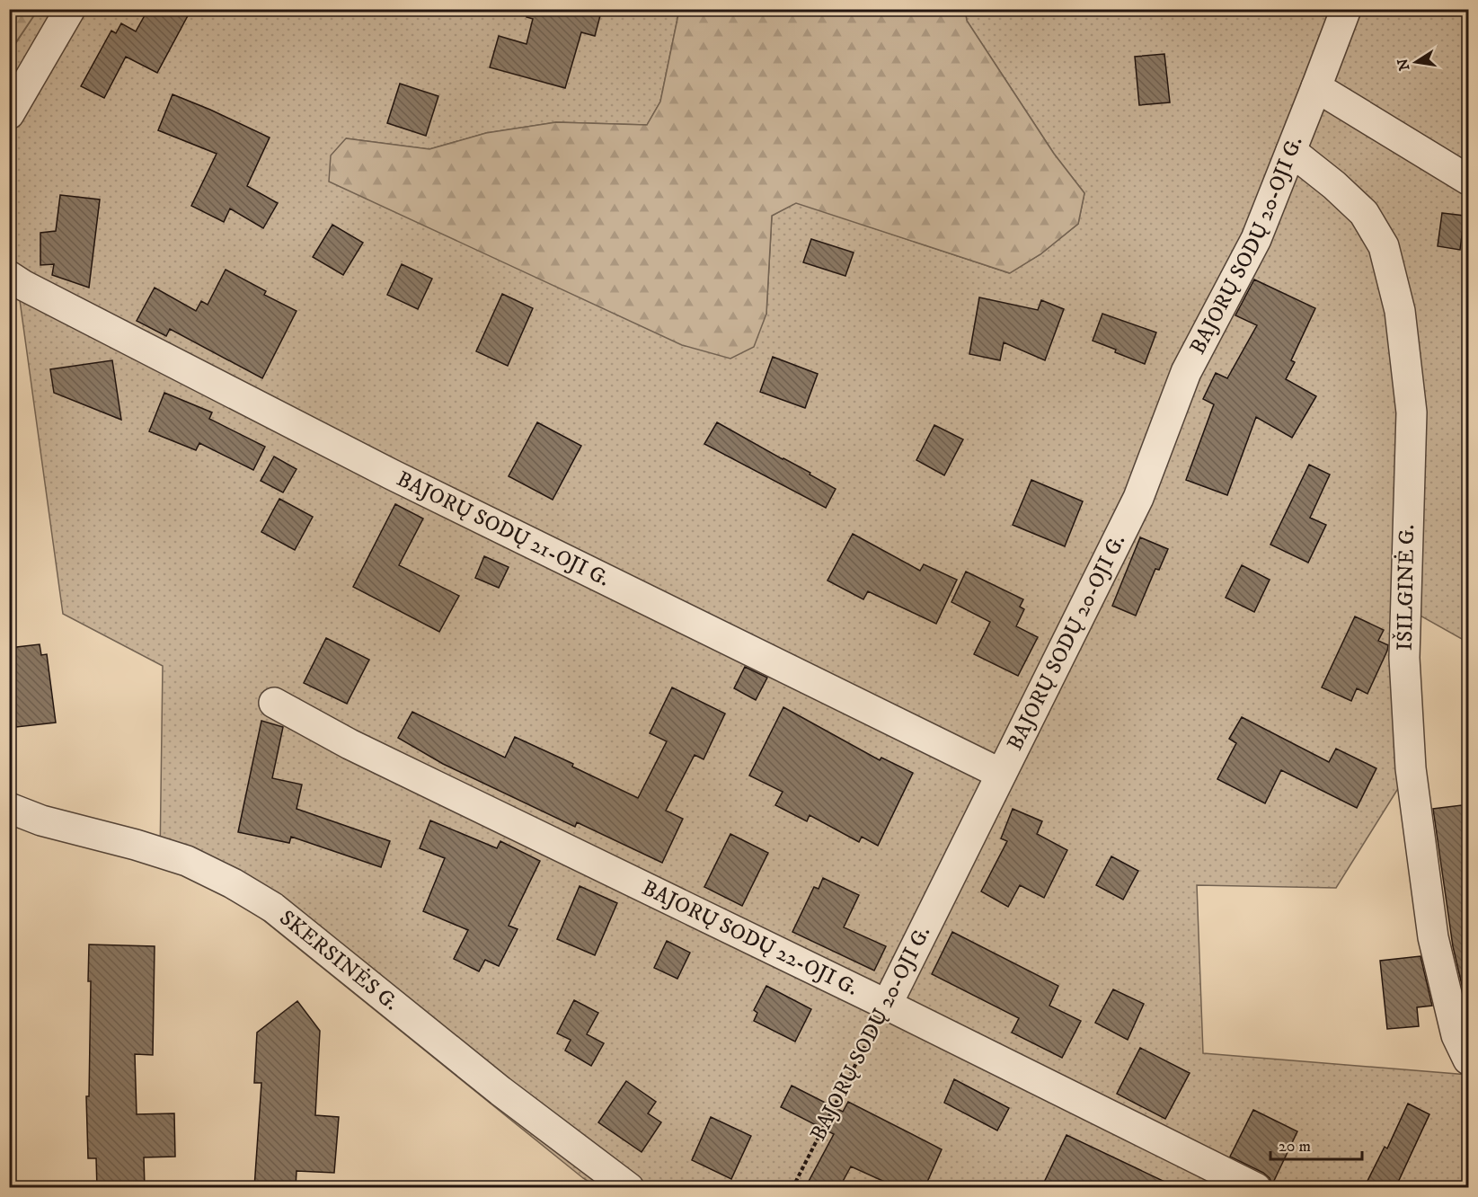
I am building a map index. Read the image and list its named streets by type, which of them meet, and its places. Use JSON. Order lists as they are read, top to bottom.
{
  "streets": {
    "street": [
      "BAJORŲ SODŲ 20-OJI G.",
      "BAJORŲ SODŲ 21-OJI G.",
      "IŠILGINĖ G.",
      "BAJORŲ SODŲ 22-OJI G.",
      "SKERSINĖS G."
    ]
  },
  "crossings": [
    ["BAJORŲ SODŲ 20-OJI G.", "BAJORŲ SODŲ 21-OJI G."],
    ["BAJORŲ SODŲ 20-OJI G.", "IŠILGINĖ G."],
    ["BAJORŲ SODŲ 20-OJI G.", "BAJORŲ SODŲ 22-OJI G."]
  ],
  "scale_bar": "20 m",
  "north": "left"
}
